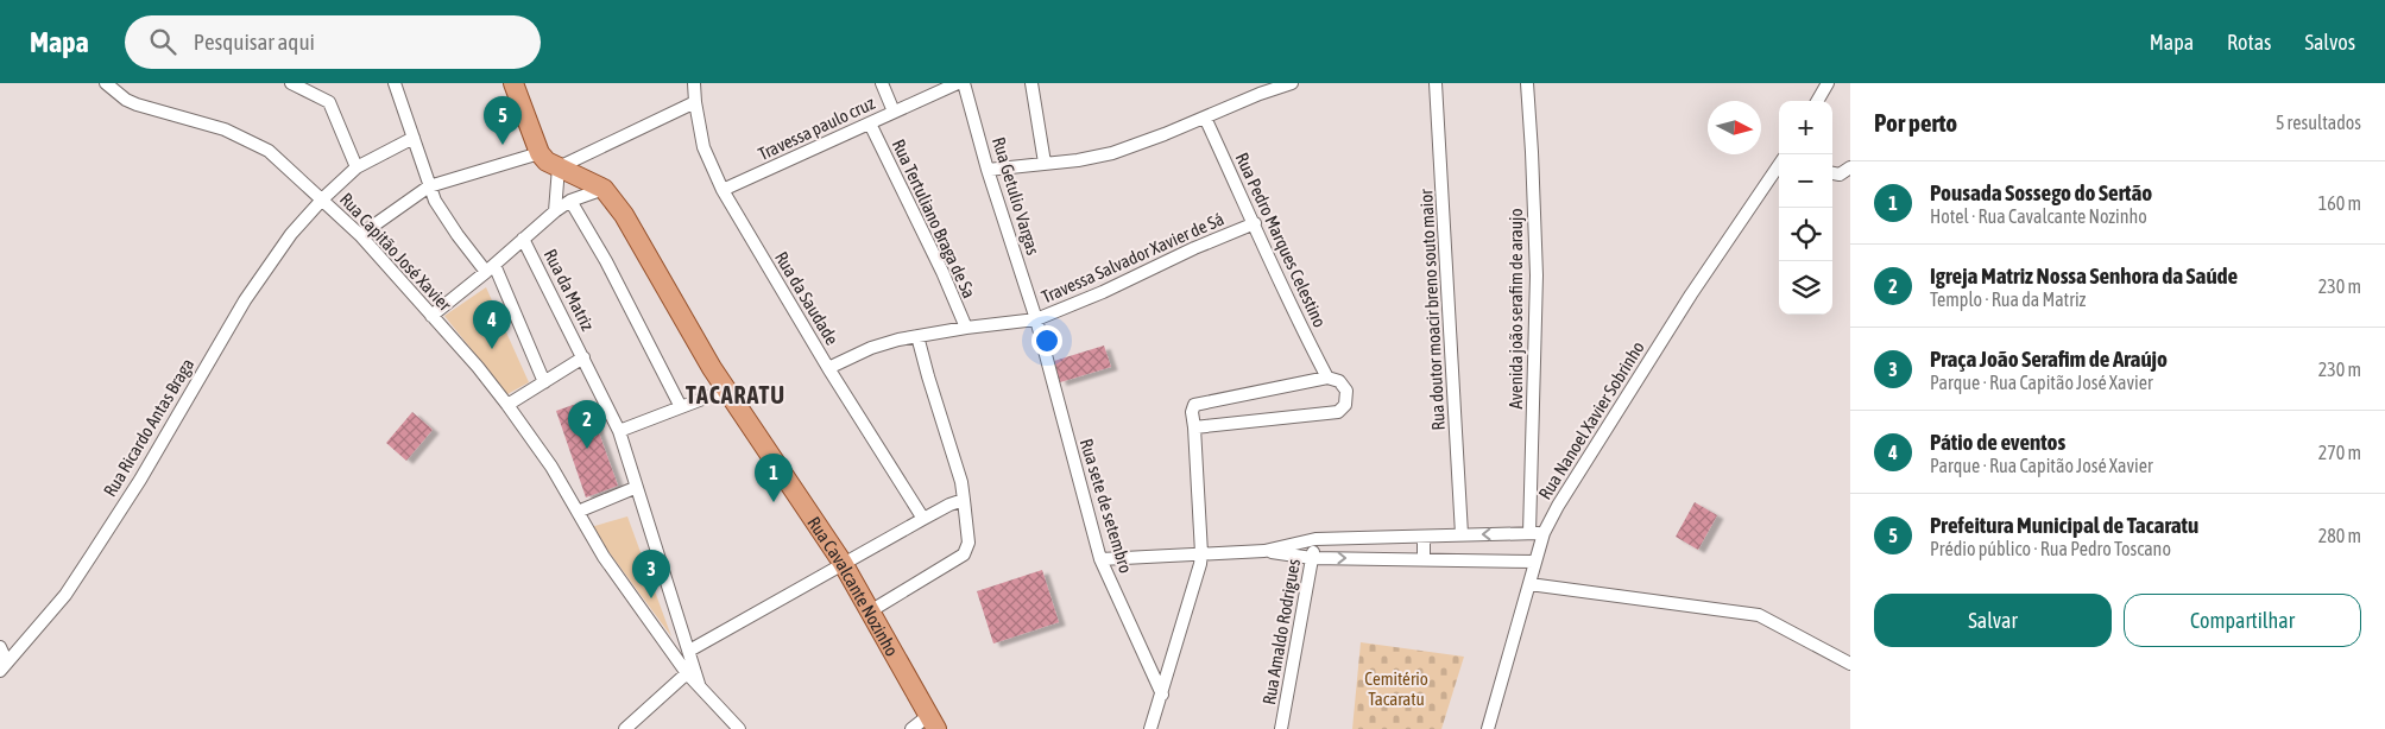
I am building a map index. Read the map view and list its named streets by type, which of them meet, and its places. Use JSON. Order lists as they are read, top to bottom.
{
  "streets": {
    "main road": ["Rua Cavalcante Nozinho"],
    "street": [
      "Travessa paulo cruz",
      "Rua Getulio Vargas",
      "Rua Tertuliano Braga de Sa",
      "Rua Pedro Marques Celestino",
      "Rua Capitão José Xavier",
      "Travessa Salvador Xavier de Sá",
      "Rua da Matriz",
      "Rua da Saudade",
      "Avenida joão serafim de araujo",
      "Rua doutor moacir breno souto maior",
      "Rua Nanoel Xavier Sobrinho",
      "Rua Ricardo Antas Braga",
      "Rua sete de setembro",
      "Rua Amaldo Rodrigues"
    ]
  },
  "crossings": [
    ["Travessa paulo cruz", "Rua Tertuliano Braga de Sa"],
    ["Travessa paulo cruz", "Rua da Saudade"],
    ["Rua Getulio Vargas", "Travessa Salvador Xavier de Sá"],
    ["Rua Getulio Vargas", "Rua sete de setembro"],
    ["Rua Tertuliano Braga de Sa", "Travessa Salvador Xavier de Sá"],
    ["Rua Pedro Marques Celestino", "Travessa Salvador Xavier de Sá"],
    ["Rua Capitão José Xavier", "Rua da Matriz"],
    ["Rua Capitão José Xavier", "Rua Ricardo Antas Braga"],
    ["Travessa Salvador Xavier de Sá", "Rua da Saudade"],
    ["Travessa Salvador Xavier de Sá", "Rua sete de setembro"]
  ],
  "districts": ["TACARATU"],
  "parks": ["Cemitério Tacaratu"],
  "north": "right",
  "page": {
    "header": "Mapa",
    "search": "Pesquisar aqui",
    "nav": ["Mapa", "Rotas", "Salvos"],
    "heading": ["Por perto", "5 resultados"],
    "pins": [
      "5",
      "4",
      "2",
      "1",
      "3"
    ],
    "map_buttons": ["+", "−"],
    "list": [
      {
        "mark": "1",
        "name": "Pousada Sossego do Sertão",
        "note": "Hotel · Rua Cavalcante Nozinho",
        "value": "160 m"
      },
      {
        "mark": "2",
        "name": "Igreja Matriz Nossa Senhora da Saúde",
        "note": "Templo · Rua da Matriz",
        "value": "230 m"
      },
      {
        "mark": "3",
        "name": "Praça João Serafim de Araújo",
        "note": "Parque · Rua Capitão José Xavier",
        "value": "230 m"
      },
      {
        "mark": "4",
        "name": "Pátio de eventos",
        "note": "Parque · Rua Capitão José Xavier",
        "value": "270 m"
      },
      {
        "mark": "5",
        "name": "Prefeitura Municipal de Tacaratu",
        "note": "Prédio público · Rua Pedro Toscano",
        "value": "280 m"
      }
    ],
    "buttons": ["Salvar", "Compartilhar"]
  }
}
